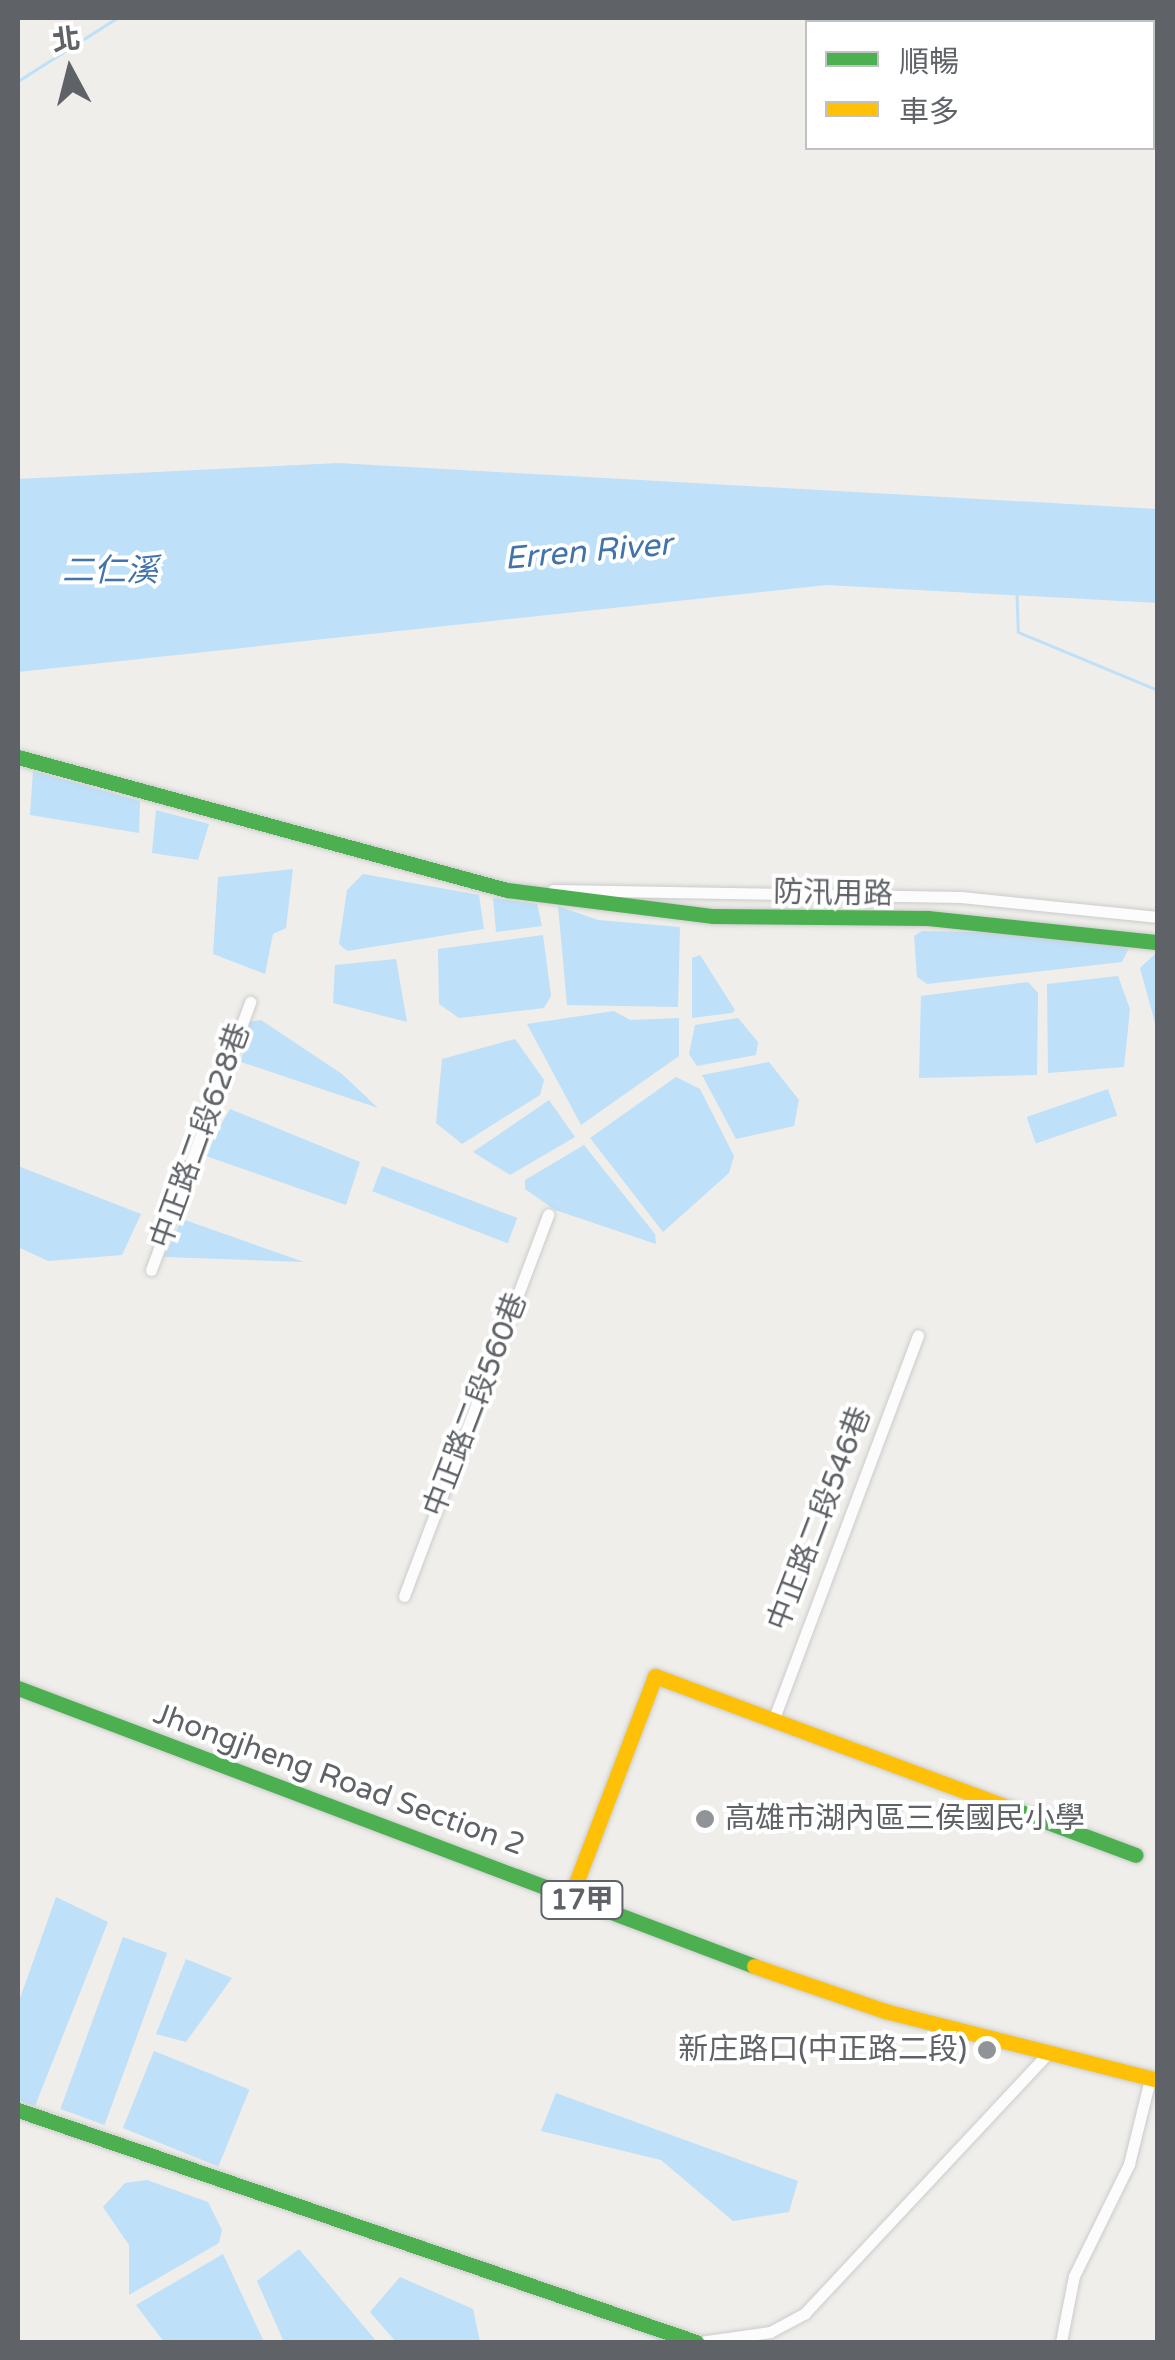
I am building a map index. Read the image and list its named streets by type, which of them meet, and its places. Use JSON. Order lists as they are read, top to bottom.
{
  "streets": {
    "street": [
      "防汛用路",
      "中正路二段628巷",
      "中正路二段560巷",
      "中正路二段546巷",
      "Jhongjheng Road Section 2",
      "17甲"
    ]
  },
  "water": ["Erren River", "二仁溪"],
  "places": ["高雄市湖內區三侯國民小學", "新庄路口(中正路二段)"],
  "legend": ["順暢", "車多"],
  "north": "top"
}
